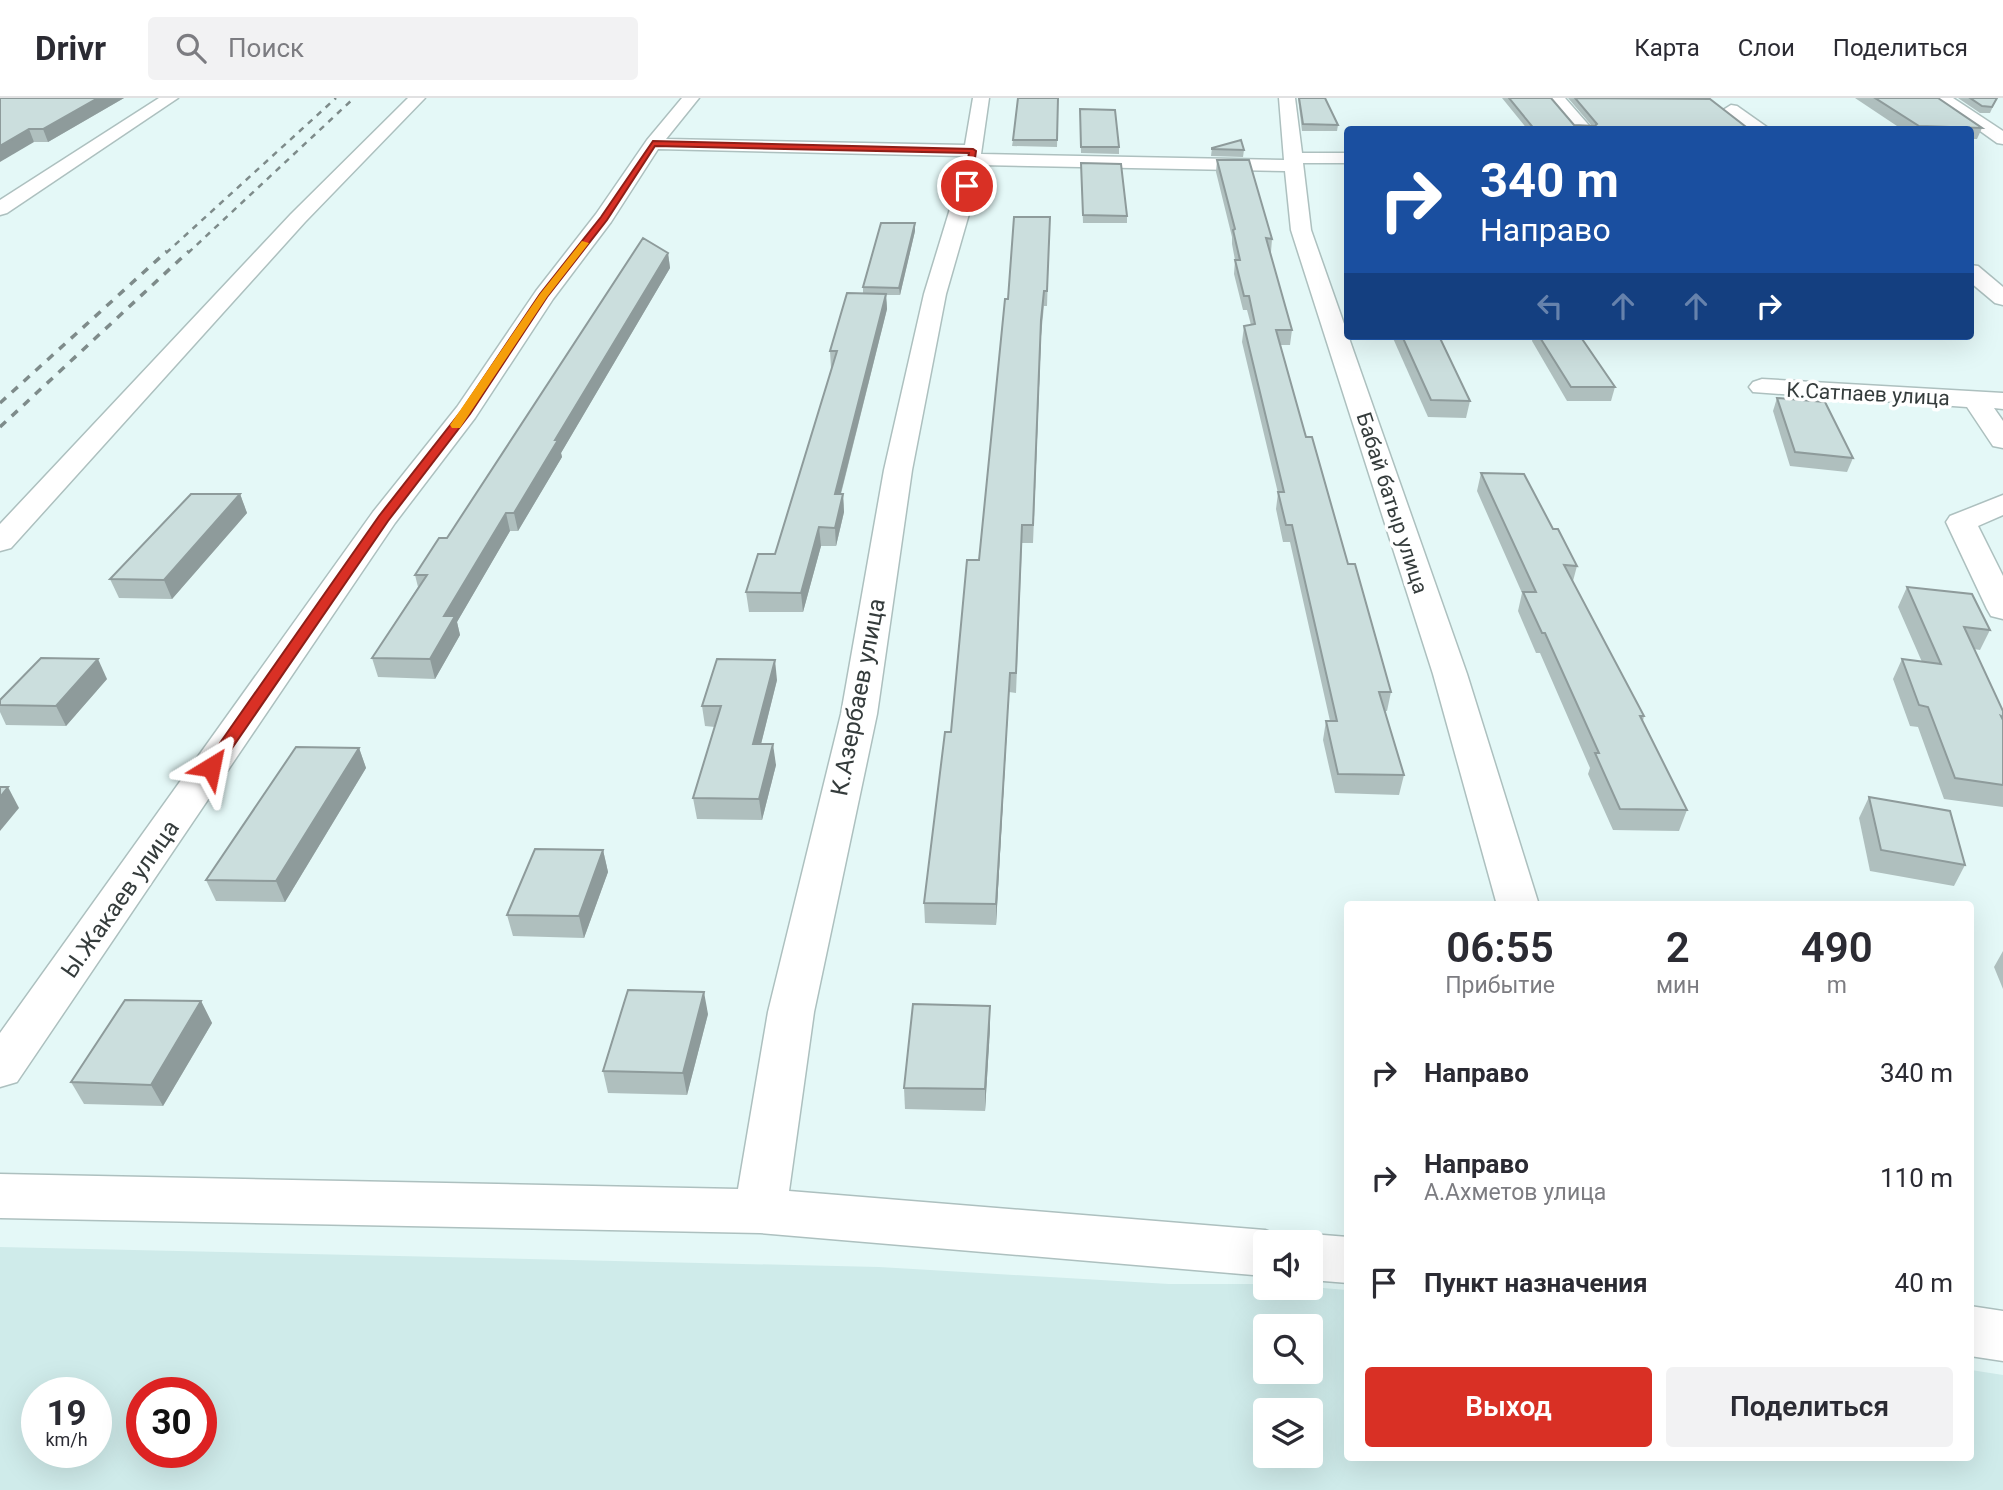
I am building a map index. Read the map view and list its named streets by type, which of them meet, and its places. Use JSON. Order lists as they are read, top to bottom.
{
  "streets": {
    "street": [
      "К.Сатпаев улица",
      "Бабай батыр улица",
      "К.Азербаев улица",
      "Ы.Жакаев улица"
    ]
  },
  "page": {
    "header": "Drivr",
    "search": "Поиск",
    "nav": ["Карта", "Слои", "Поделиться"],
    "turn": ["340 m", "Направо"],
    "eta": [
      "06:55",
      "Прибытие",
      "2",
      "мин",
      "490",
      "m"
    ],
    "list": [
      {
        "name": "Направо",
        "value": "340 m"
      },
      {
        "name": "Направо",
        "note": "А.Ахметов улица",
        "value": "110 m"
      },
      {
        "name": "Пункт назначения",
        "value": "40 m"
      }
    ],
    "buttons": ["Выход", "Поделиться"],
    "speed": "19 km/h",
    "limit": "30"
  }
}
